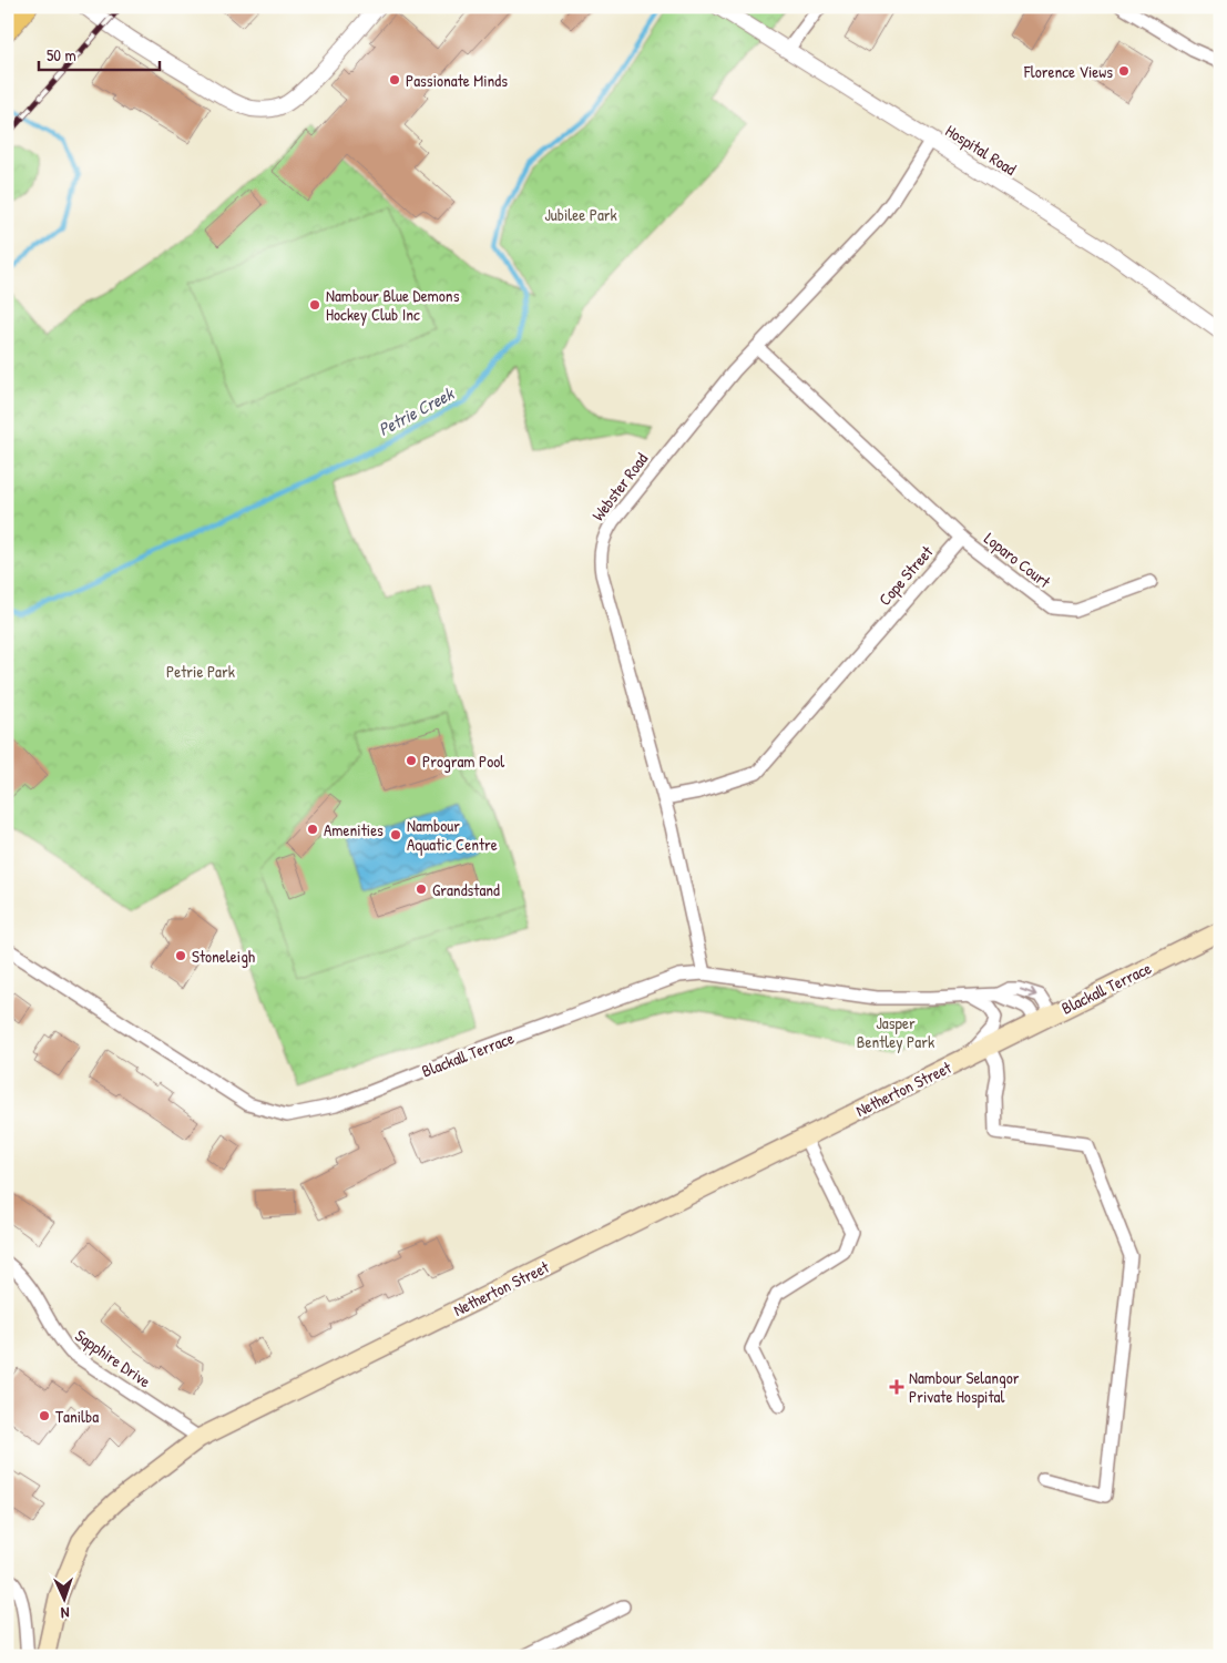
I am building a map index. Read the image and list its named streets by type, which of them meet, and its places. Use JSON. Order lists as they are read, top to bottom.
{
  "streets": {
    "main road": ["Blackall Terrace", "Netherton Street"],
    "street": [
      "Hospital Road",
      "Webster Road",
      "Loparo Court",
      "Cope Street",
      "Sapphire Drive"
    ]
  },
  "crossings": [
    ["Hospital Road", "Webster Road"],
    ["Webster Road", "Cope Street"],
    ["Webster Road", "Blackall Terrace"],
    ["Loparo Court", "Cope Street"],
    ["Blackall Terrace", "Netherton Street"],
    ["Netherton Street", "Sapphire Drive"]
  ],
  "water": ["Petrie Creek"],
  "parks": ["Jubilee Park", "Petrie Park", "Jasper Bentley Park"],
  "places": {
    "other": [
      "Florence Views",
      "Passionate Minds",
      "Nambour Blue Demons Hockey Club Inc",
      "Program Pool",
      "Amenities",
      "Nambour Aquatic Centre",
      "Grandstand",
      "Stoneleigh",
      "Tanilba"
    ],
    "health": ["Nambour Selangor Private Hospital"]
  },
  "scale_bar": "50 m",
  "north": "bottom"
}
